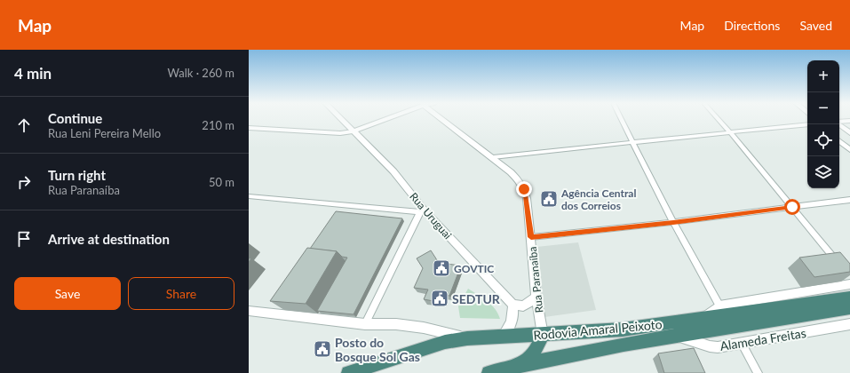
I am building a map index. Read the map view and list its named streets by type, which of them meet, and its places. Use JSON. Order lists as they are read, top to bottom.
{
  "streets": {
    "highway": ["Rodovia Amaral Peixoto"],
    "street": ["Rua Uruguai", "Rua Paranaíba", "Alameda Freitas"]
  },
  "crossings": [
    ["Rua Paranaíba", "Rodovia Amaral Peixoto"],
    ["Rodovia Amaral Peixoto", "Alameda Freitas"]
  ],
  "places": {
    "public building": [
      "Agência Central dos Correios",
      "GOVTIC",
      "SEDTUR",
      "Posto do Bosque Sol Gas"
    ]
  },
  "page": {
    "header": "Map",
    "nav": ["Map", "Directions", "Saved"],
    "heading": ["4 min", "Walk · 260 m"],
    "map_buttons": ["+", "−"],
    "list": [
      ["Continue", "Rua Leni Pereira Mello", "210 m"],
      ["Turn right", "Rua Paranaíba", "50 m"],
      "Arrive at destination"
    ],
    "buttons": ["Save", "Share"]
  }
}
